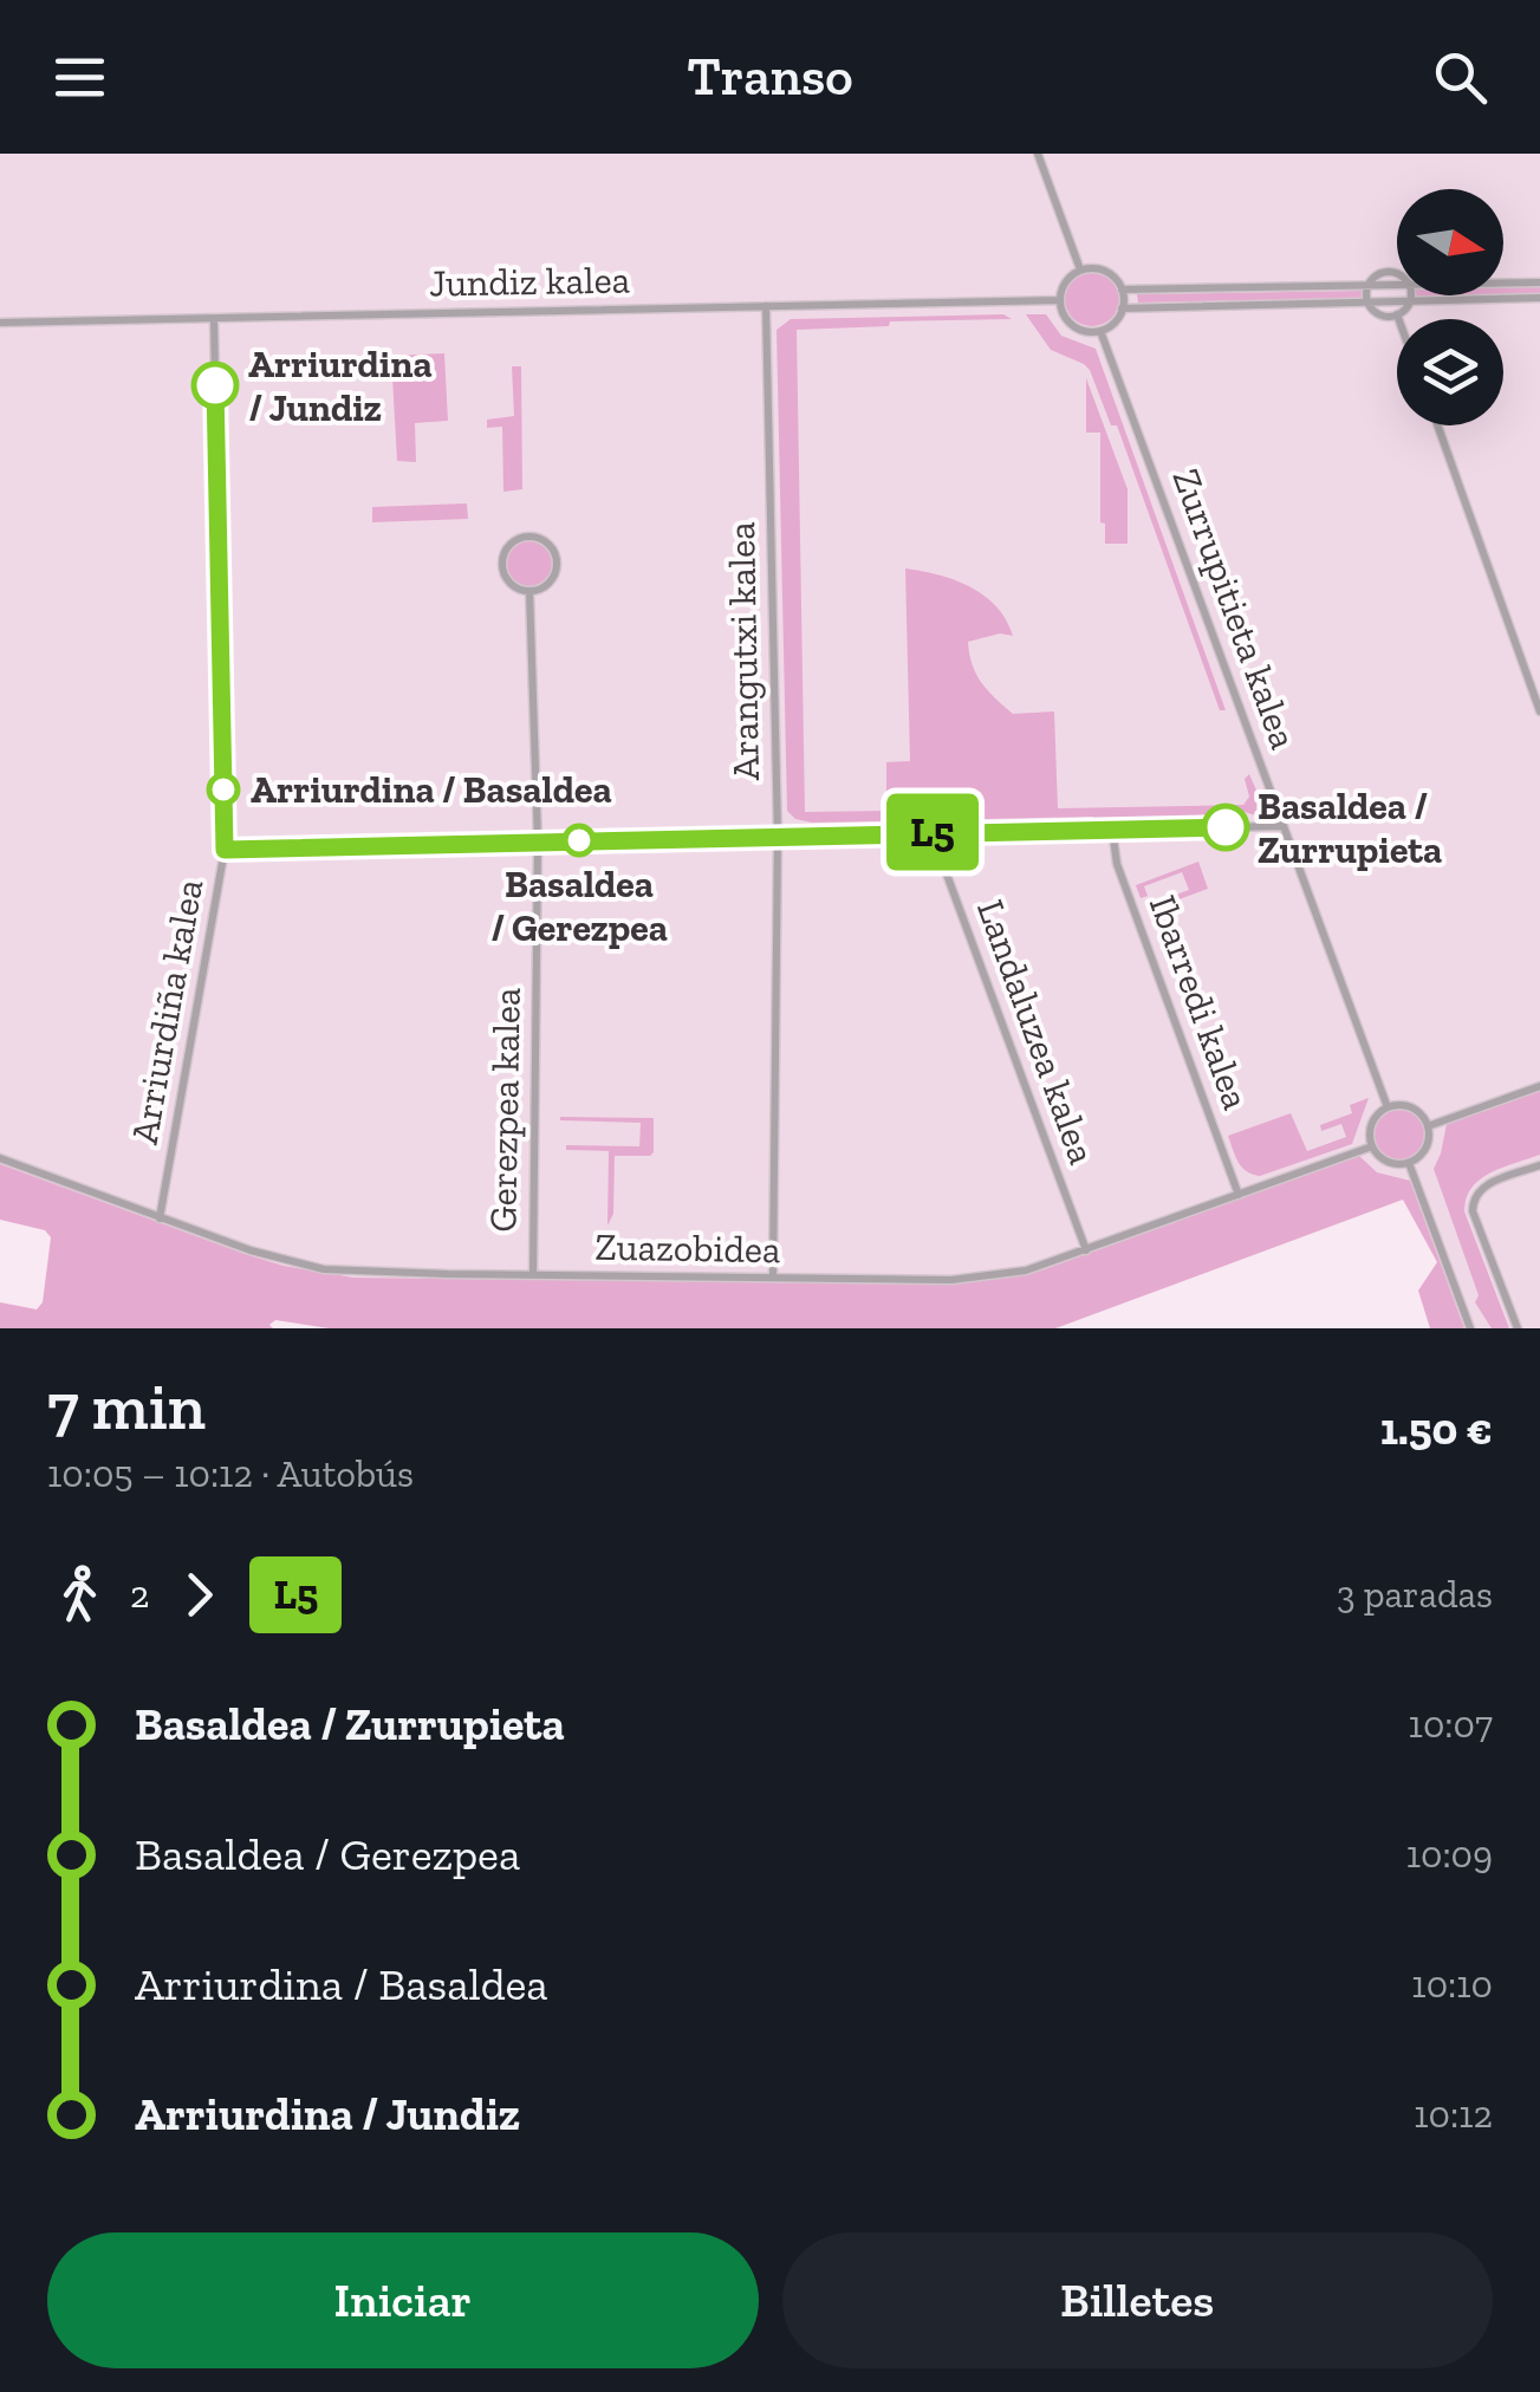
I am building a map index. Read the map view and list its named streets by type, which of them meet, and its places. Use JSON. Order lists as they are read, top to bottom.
{
  "streets": {
    "street": [
      "Jundiz kalea",
      "Zurrupitieta kalea",
      "Arangutxi kalea",
      "Ibarredi kalea",
      "Arriurdiña kalea",
      "Landaluzea kalea",
      "Gerezpea kalea",
      "Zuazobidea"
    ]
  },
  "crossings": [
    ["Jundiz kalea", "Zurrupitieta kalea"],
    ["Jundiz kalea", "Arangutxi kalea"],
    ["Jundiz kalea", "Arriurdiña kalea"],
    ["Zurrupitieta kalea", "Zuazobidea"],
    ["Arangutxi kalea", "Zuazobidea"],
    ["Ibarredi kalea", "Zuazobidea"],
    ["Arriurdiña kalea", "Zuazobidea"],
    ["Landaluzea kalea", "Zuazobidea"],
    ["Gerezpea kalea", "Zuazobidea"]
  ],
  "places": [
    "Arriurdina / Jundiz",
    "Arriurdina / Basaldea",
    "Basaldea / Zurrupieta",
    "Basaldea / Gerezpea"
  ],
  "lines": ["bus line L5"],
  "north": "right",
  "page": {
    "header": "Transo",
    "on_map": "L5",
    "heading": ["7 min", "10:05 – 10:12 · Autobús", "1.50 €"],
    "legs": ["2", "L5", "3 paradas"],
    "list": [
      {
        "name": "Basaldea / Zurrupieta",
        "value": "10:07"
      },
      {
        "name": "Basaldea / Gerezpea",
        "value": "10:09"
      },
      {
        "name": "Arriurdina / Basaldea",
        "value": "10:10"
      },
      {
        "name": "Arriurdina / Jundiz",
        "value": "10:12"
      }
    ],
    "buttons": ["Iniciar", "Billetes"]
  }
}
